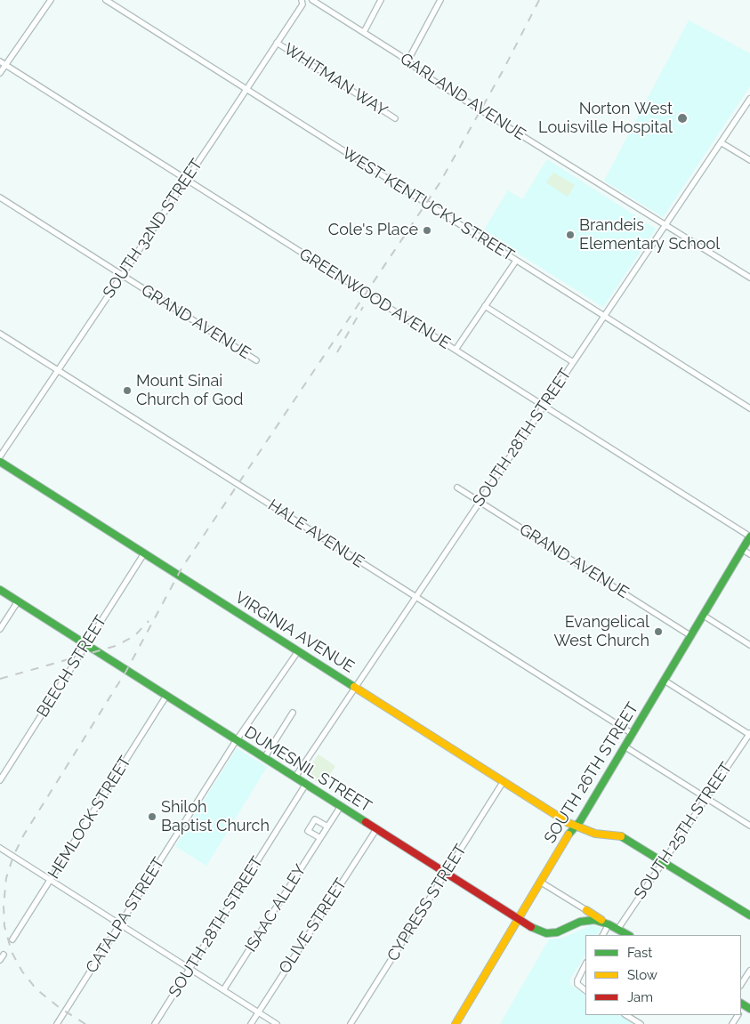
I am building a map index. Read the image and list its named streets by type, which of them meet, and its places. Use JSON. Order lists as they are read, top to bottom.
{
  "streets": {
    "main road": ["VIRGINIA AVENUE", "DUMESNIL STREET", "SOUTH 26TH STREET"],
    "street": [
      "WHITMAN WAY",
      "GARLAND AVENUE",
      "WEST KENTUCKY STREET",
      "SOUTH 32ND STREET",
      "GREENWOOD AVENUE",
      "GRAND AVENUE",
      "SOUTH 28TH STREET",
      "HALE AVENUE",
      "BEECH STREET",
      "HEMLOCK STREET",
      "SOUTH 25TH STREET",
      "CYPRESS STREET",
      "ISAAC ALLEY",
      "CATALPA STREET",
      "OLIVE STREET"
    ]
  },
  "crossings": [
    ["WHITMAN WAY", "SOUTH 32ND STREET"],
    ["GARLAND AVENUE", "SOUTH 28TH STREET"],
    ["WEST KENTUCKY STREET", "SOUTH 32ND STREET"],
    ["WEST KENTUCKY STREET", "SOUTH 28TH STREET"],
    ["SOUTH 32ND STREET", "GREENWOOD AVENUE"],
    ["SOUTH 32ND STREET", "GRAND AVENUE"],
    ["SOUTH 32ND STREET", "HALE AVENUE"],
    ["GREENWOOD AVENUE", "SOUTH 28TH STREET"],
    ["GREENWOOD AVENUE", "SOUTH 26TH STREET"],
    ["GRAND AVENUE", "SOUTH 28TH STREET"],
    ["GRAND AVENUE", "SOUTH 26TH STREET"],
    ["SOUTH 28TH STREET", "HALE AVENUE"],
    ["SOUTH 28TH STREET", "VIRGINIA AVENUE"],
    ["SOUTH 28TH STREET", "DUMESNIL STREET"],
    ["HALE AVENUE", "SOUTH 26TH STREET"],
    ["VIRGINIA AVENUE", "BEECH STREET"],
    ["VIRGINIA AVENUE", "SOUTH 26TH STREET"],
    ["VIRGINIA AVENUE", "SOUTH 25TH STREET"],
    ["VIRGINIA AVENUE", "CYPRESS STREET"],
    ["VIRGINIA AVENUE", "CATALPA STREET"],
    ["BEECH STREET", "DUMESNIL STREET"],
    ["DUMESNIL STREET", "SOUTH 26TH STREET"],
    ["DUMESNIL STREET", "HEMLOCK STREET"],
    ["DUMESNIL STREET", "SOUTH 25TH STREET"],
    ["DUMESNIL STREET", "CYPRESS STREET"],
    ["DUMESNIL STREET", "ISAAC ALLEY"],
    ["DUMESNIL STREET", "CATALPA STREET"],
    ["DUMESNIL STREET", "OLIVE STREET"]
  ],
  "places": [
    "Norton West Louisville Hospital",
    "Cole's Place",
    "Brandeis Elementary School",
    "Mount Sinai Church of God",
    "Evangelical West Church",
    "Shiloh Baptist Church"
  ],
  "legend": ["Fast", "Slow", "Jam"]
}
